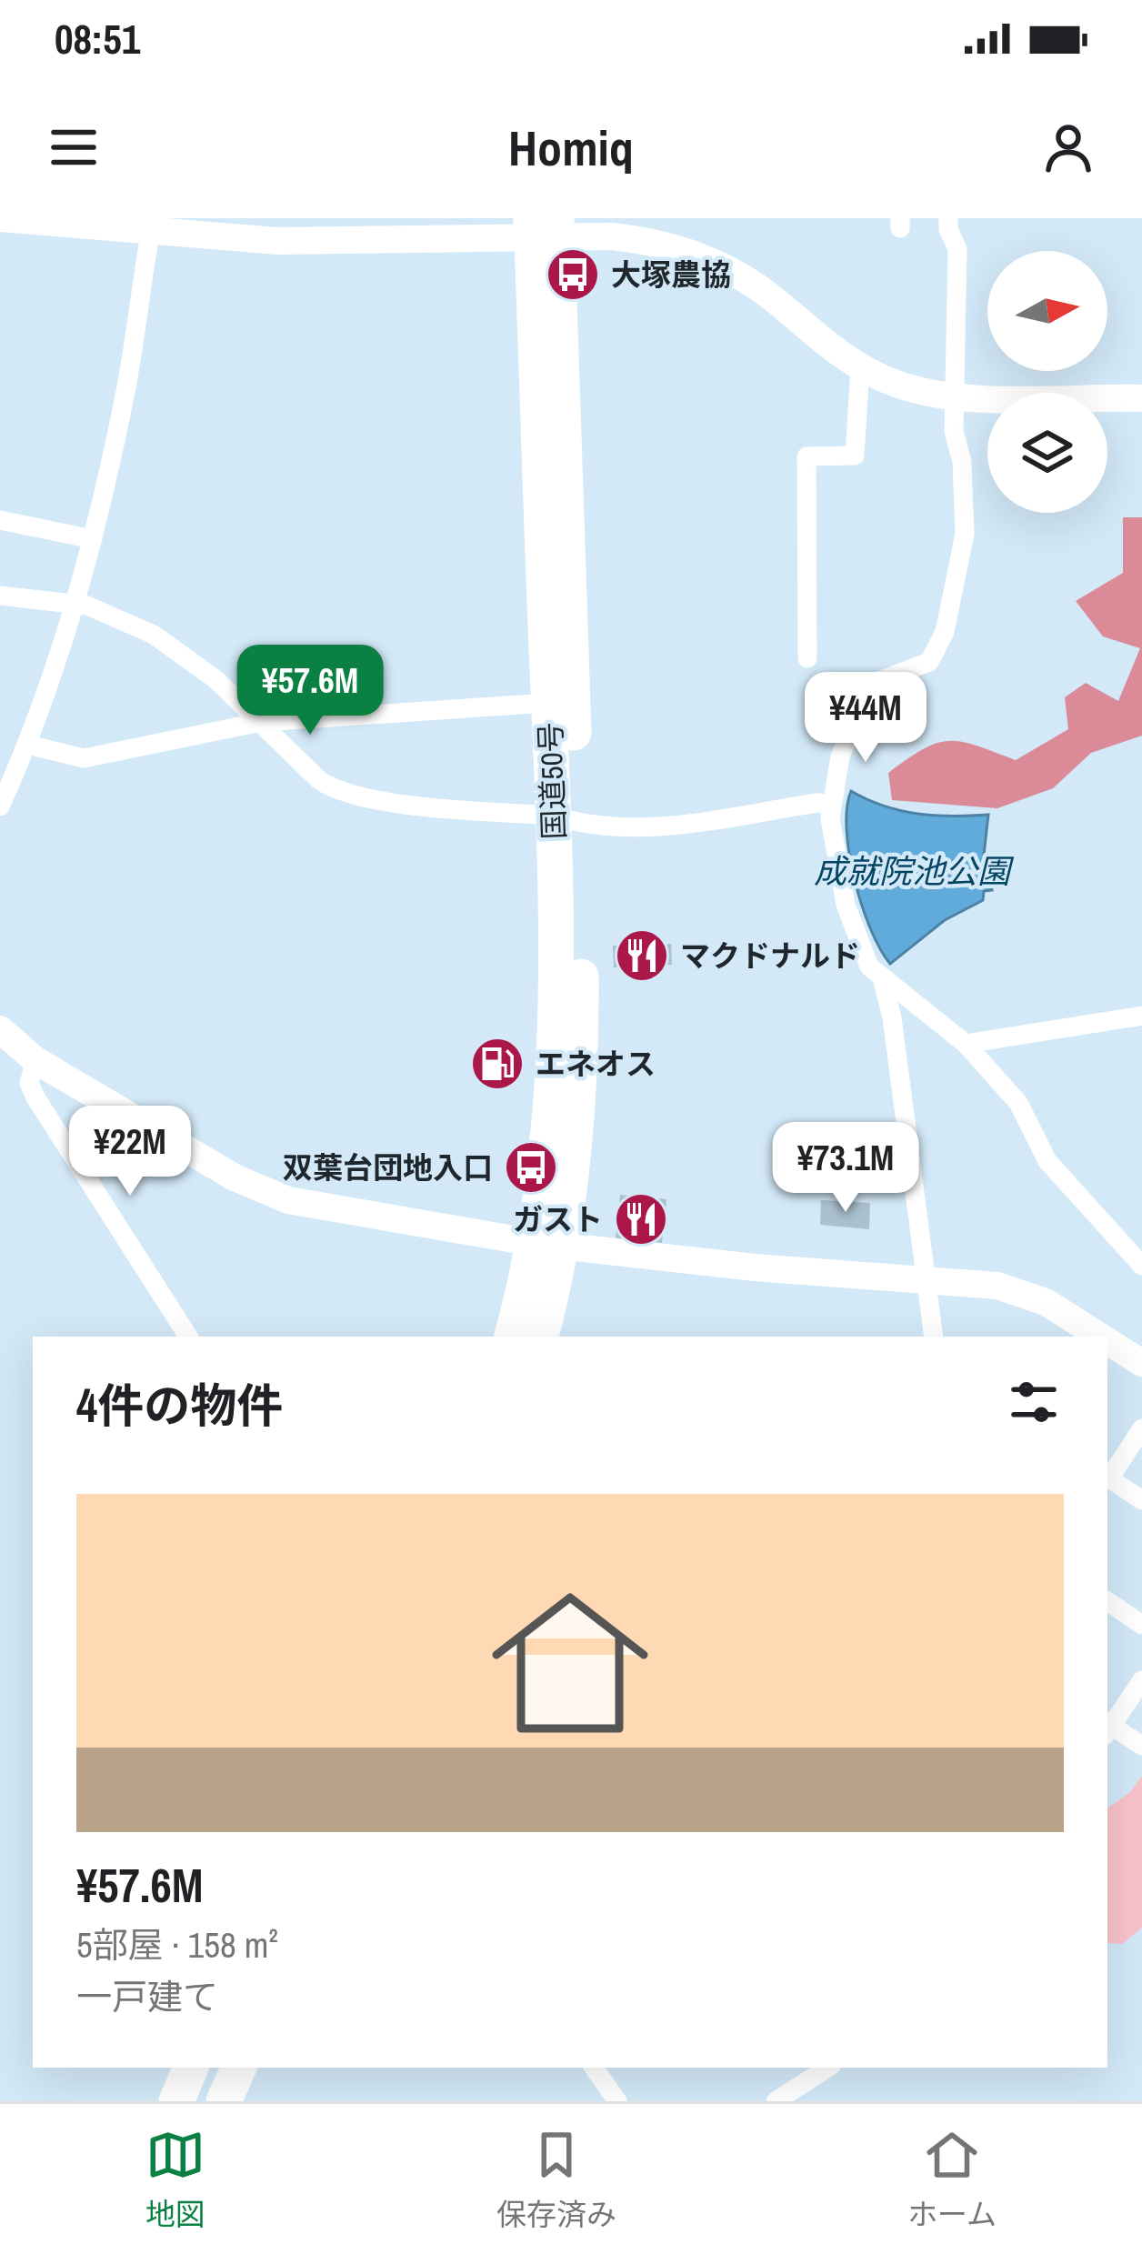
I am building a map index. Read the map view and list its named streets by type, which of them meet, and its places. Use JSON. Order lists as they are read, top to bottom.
{
  "streets": {
    "highway": ["国道50号"]
  },
  "water": ["成就院池公園"],
  "places": {
    "bus stop": ["大塚農協", "双葉台団地入口"],
    "restaurant": ["マクドナルド", "ガスト"],
    "fuel station": ["エネオス"]
  },
  "north": "right",
  "page": {
    "status": "08:51",
    "header": "Homiq",
    "price": [
      "¥57.6M",
      "¥44M",
      "¥22M",
      "¥73.1M"
    ],
    "heading": "4件の物件",
    "list": [
      {
        "name": "¥57.6M",
        "note": "5部屋 · 158 m² · 一戸建て"
      }
    ],
    "tabs": ["地図", "保存済み", "ホーム"]
  }
}
